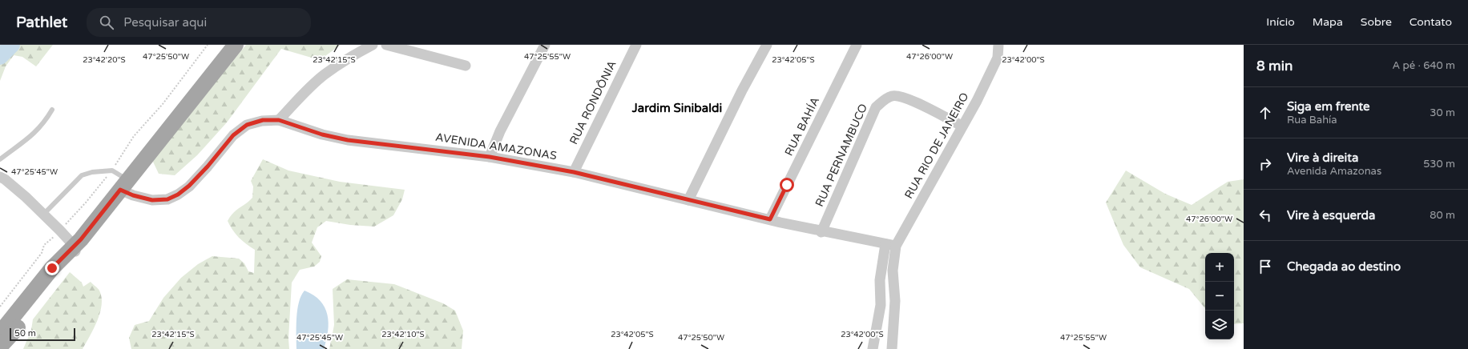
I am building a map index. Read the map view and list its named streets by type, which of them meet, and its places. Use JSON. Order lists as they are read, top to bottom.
{
  "streets": {
    "street": [
      "RUA RONDÔNIA",
      "RUA BAHÍA",
      "RUA RIO DE JANEIRO",
      "AVENIDA AMAZONAS",
      "RUA PERNAMBUCO"
    ]
  },
  "crossings": [
    ["RUA RONDÔNIA", "AVENIDA AMAZONAS"],
    ["RUA BAHÍA", "AVENIDA AMAZONAS"],
    ["RUA RIO DE JANEIRO", "AVENIDA AMAZONAS"],
    ["RUA RIO DE JANEIRO", "RUA PERNAMBUCO"],
    ["AVENIDA AMAZONAS", "RUA PERNAMBUCO"]
  ],
  "districts": ["Jardim Sinibaldi"],
  "scale_bar": "50 m",
  "page": {
    "header": "Pathlet",
    "search": "Pesquisar aqui",
    "nav": [
      "Início",
      "Mapa",
      "Sobre",
      "Contato"
    ],
    "heading": ["8 min", "A pé · 640 m"],
    "list": [
      ["Siga em frente", "Rua Bahía", "30 m"],
      ["Vire à direita", "Avenida Amazonas", "530 m"],
      ["Vire à esquerda", "80 m"],
      "Chegada ao destino"
    ],
    "map_buttons": ["+", "−"],
    "scale": "50 m"
  },
  "coordinates": [
    "47°25'50\"W",
    "47°25'55\"W",
    "47°26'00\"W",
    "23°42'20\"S",
    "23°42'15\"S",
    "23°42'05\"S",
    "23°42'00\"S",
    "47°25'45\"W",
    "23°42'10\"S"
  ]
}
